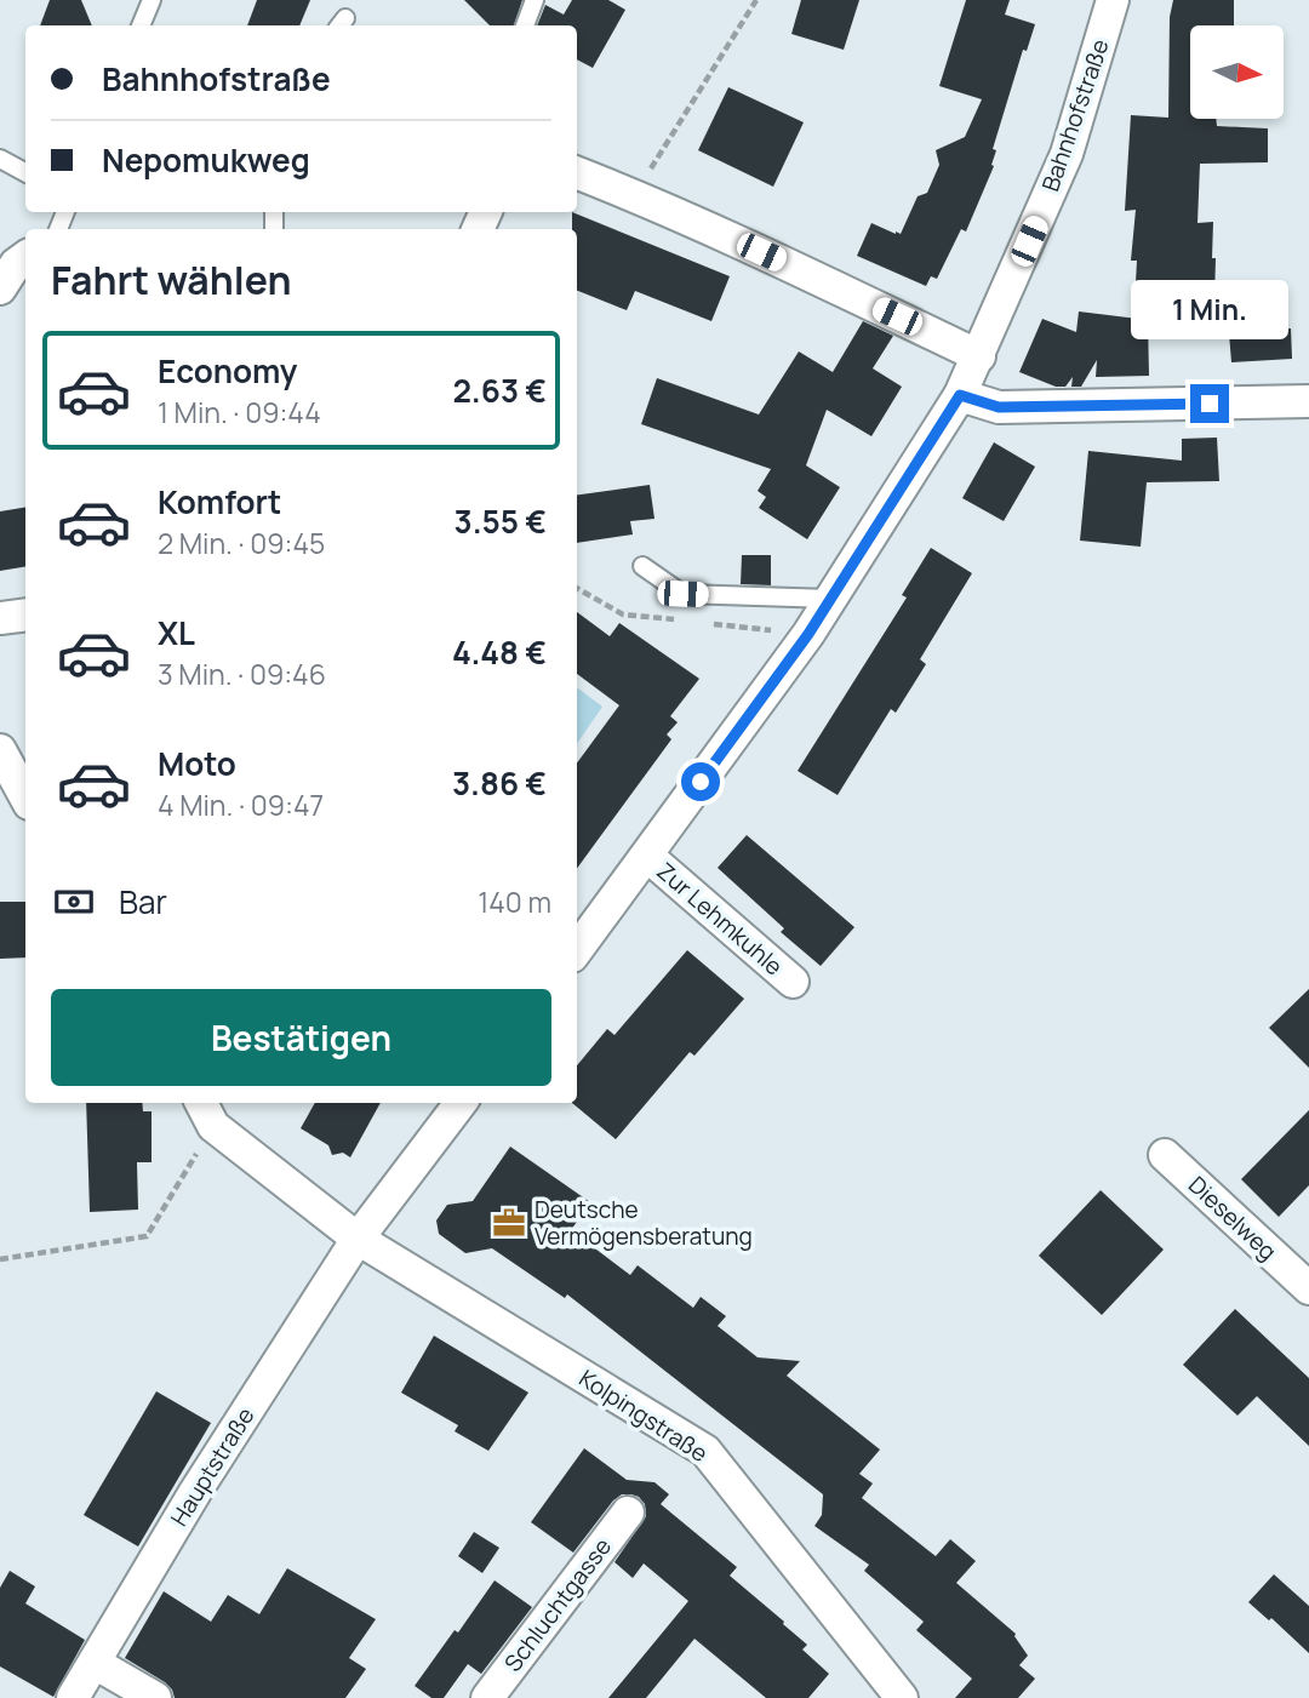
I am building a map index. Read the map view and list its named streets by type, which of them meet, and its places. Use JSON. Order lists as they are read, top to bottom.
{
  "streets": {
    "street": [
      "Bahnhofstraße",
      "Zur Lehmkuhle",
      "Dieselweg",
      "Kolpingstraße",
      "Hauptstraße",
      "Schluchtgasse"
    ]
  },
  "crossings": [
    ["Bahnhofstraße", "Zur Lehmkuhle"],
    ["Kolpingstraße", "Hauptstraße"]
  ],
  "places": {
    "office": ["Deutsche Vermögensberatung"]
  },
  "north": "right",
  "page": {
    "banner": ["Bahnhofstraße", "Nepomukweg"],
    "heading": "Fahrt wählen",
    "bubble": "1 Min.",
    "list": [
      {
        "name": "Economy",
        "note": "1 Min. · 09:44",
        "value": "2.63 €"
      },
      {
        "name": "Komfort",
        "note": "2 Min. · 09:45",
        "value": "3.55 €"
      },
      {
        "name": "XL",
        "note": "3 Min. · 09:46",
        "value": "4.48 €"
      },
      {
        "name": "Moto",
        "note": "4 Min. · 09:47",
        "value": "3.86 €"
      }
    ],
    "pay": ["Bar", "140 m"],
    "buttons": "Bestätigen"
  }
}
